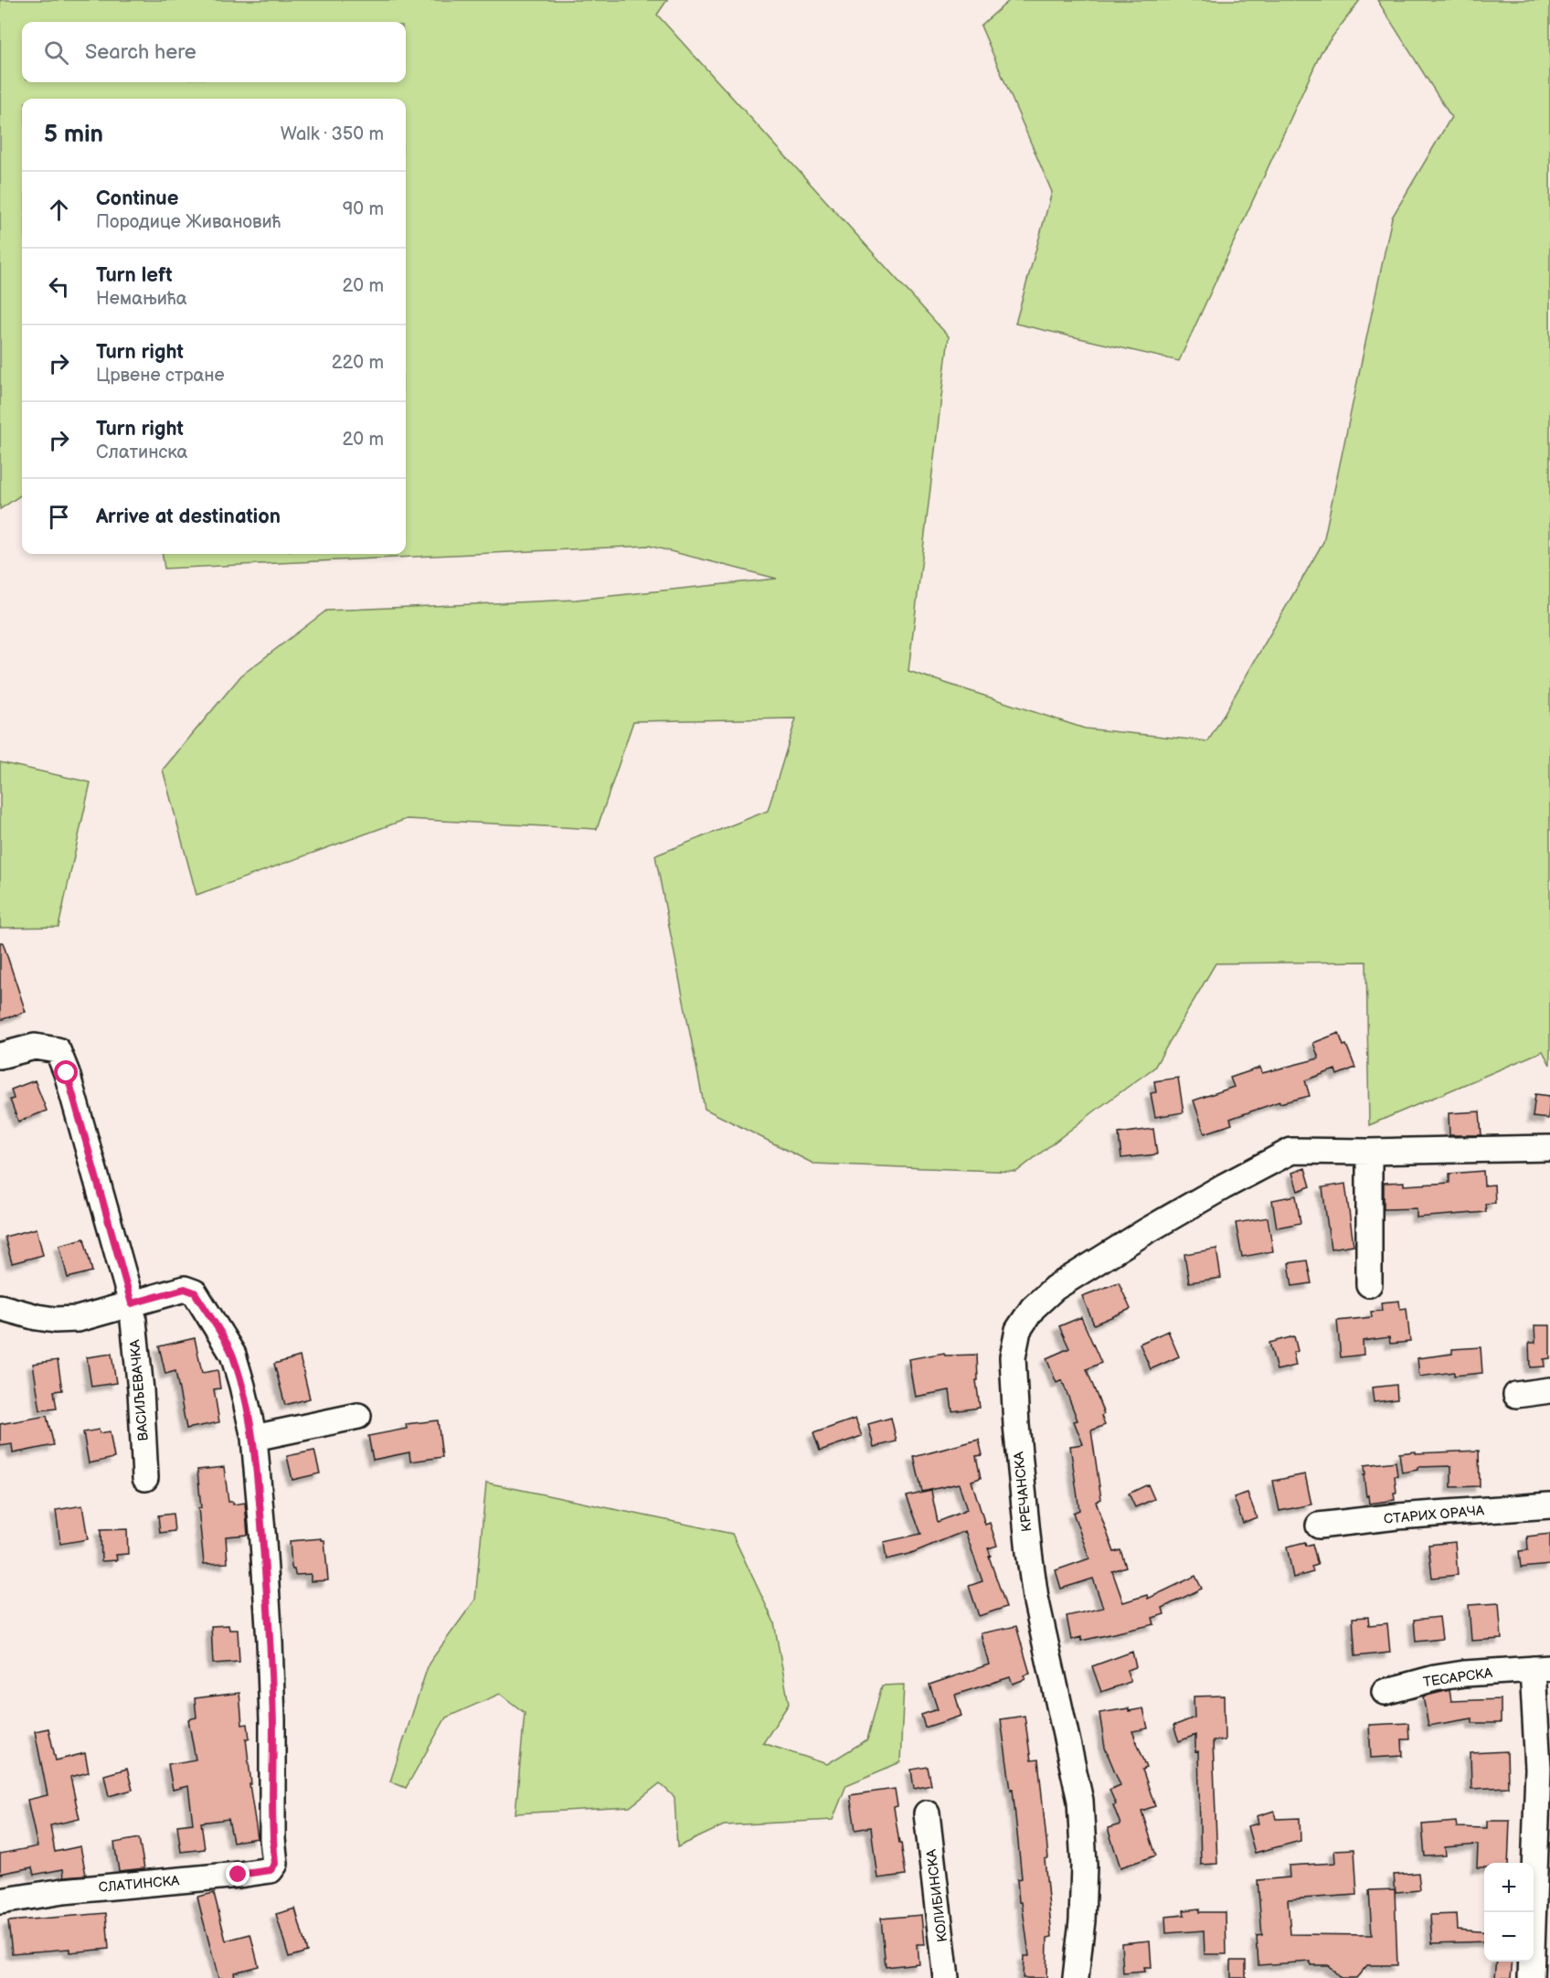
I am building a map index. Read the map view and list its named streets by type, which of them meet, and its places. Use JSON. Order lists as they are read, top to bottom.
{
  "streets": {
    "street": [
      "ВАСИЉЕВАЧКА",
      "КРЕЧАНСКА",
      "СТАРИХ ОРАЧА",
      "ТЕСАРСКА",
      "СЛАТИНСКА",
      "КОЛИБИНСКА"
    ]
  },
  "page": {
    "search": "Search here",
    "heading": ["5 min", "Walk · 350 m"],
    "list": [
      ["Continue", "Породице Живановић", "90 m"],
      ["Turn left", "Немањића", "20 m"],
      ["Turn right", "Црвене стране", "220 m"],
      ["Turn right", "Слатинска", "20 m"],
      "Arrive at destination"
    ],
    "map_buttons": ["+", "−"]
  }
}
